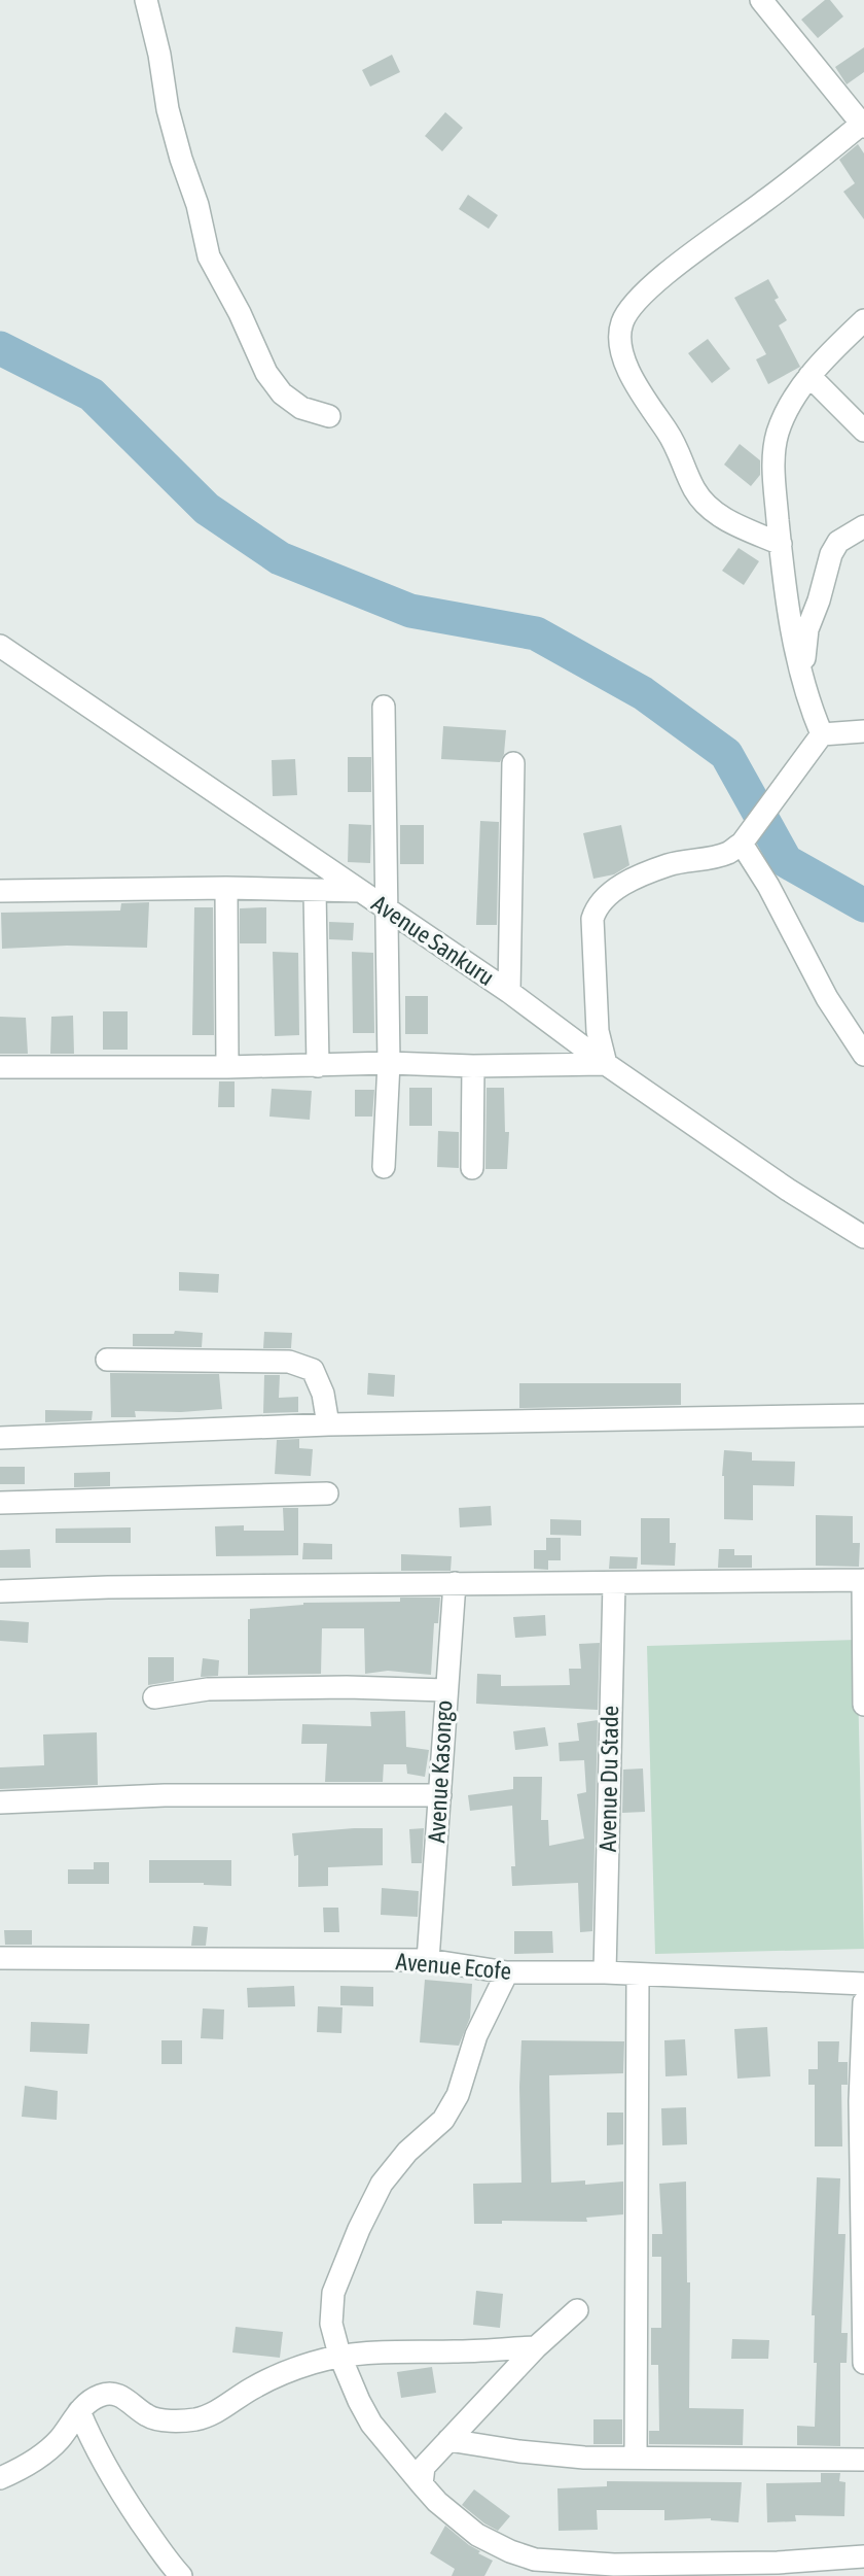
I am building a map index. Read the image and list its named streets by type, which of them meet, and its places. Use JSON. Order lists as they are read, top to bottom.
{
  "streets": {
    "street": [
      "Avenue Sankuru",
      "Avenue Kasongo",
      "Avenue Du Stade",
      "Avenue Ecofe"
    ]
  },
  "crossings": [
    ["Avenue Kasongo", "Avenue Ecofe"],
    ["Avenue Du Stade", "Avenue Ecofe"]
  ]
}
